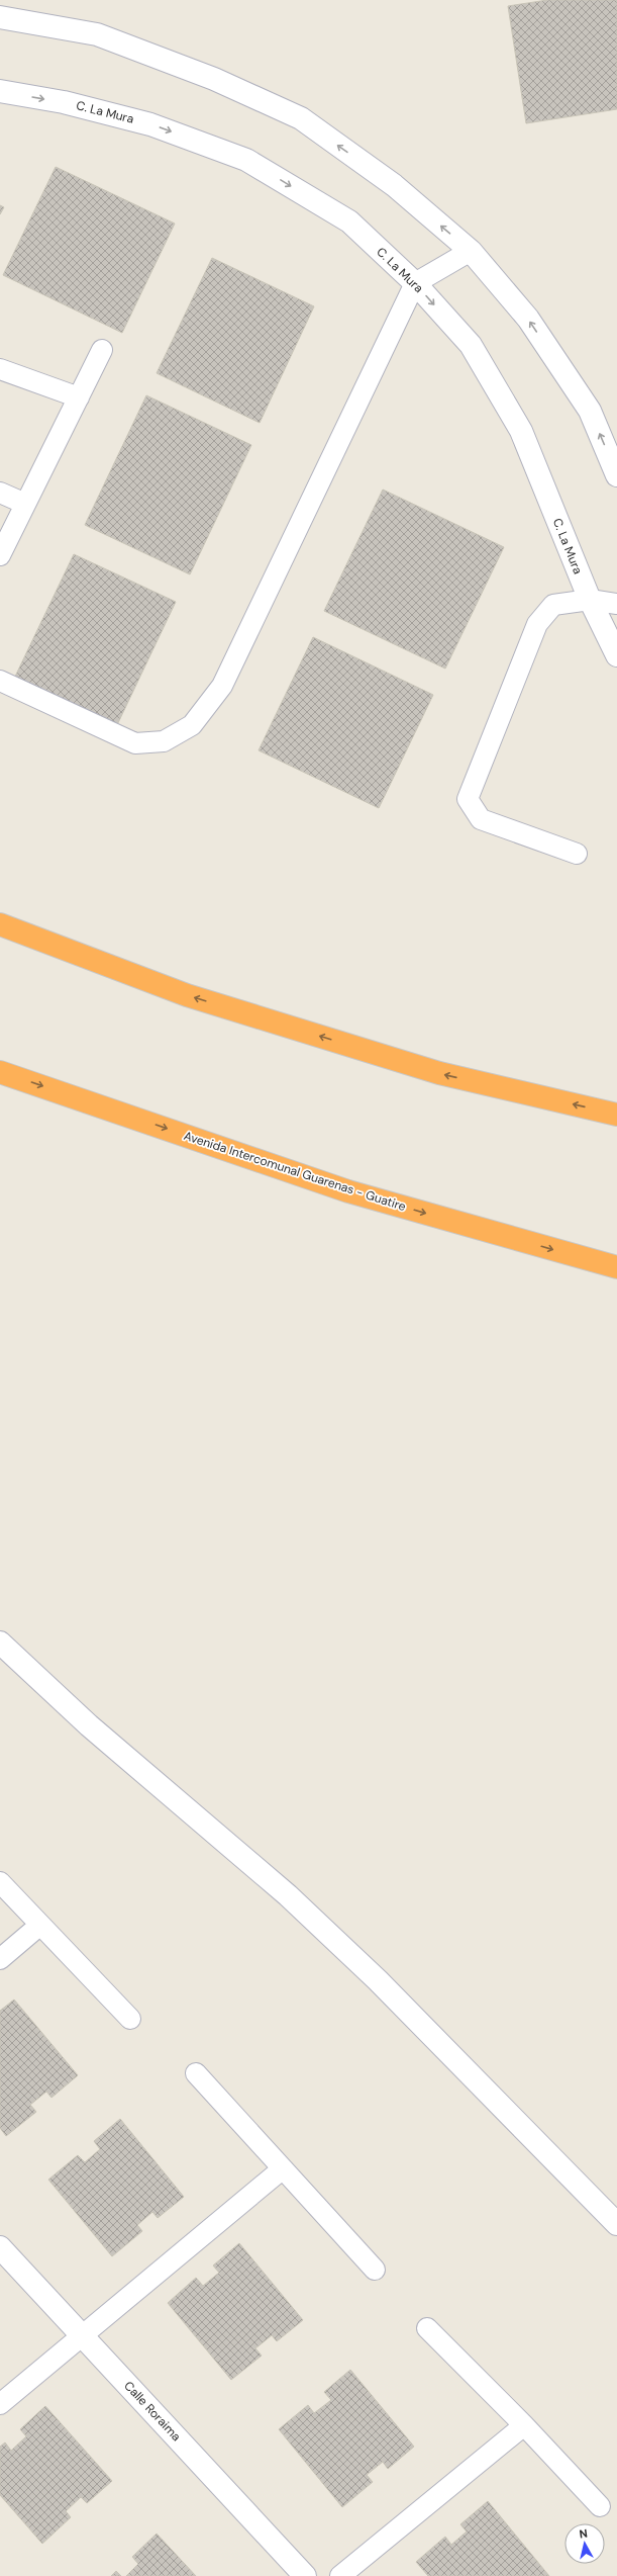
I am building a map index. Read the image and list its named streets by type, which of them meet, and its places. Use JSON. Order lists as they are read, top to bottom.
{
  "streets": {
    "highway": ["Avenida Intercomunal Guarenas - Guatire"],
    "street": ["C. La Mura", "Calle Roraima"]
  },
  "north": "top"
}
